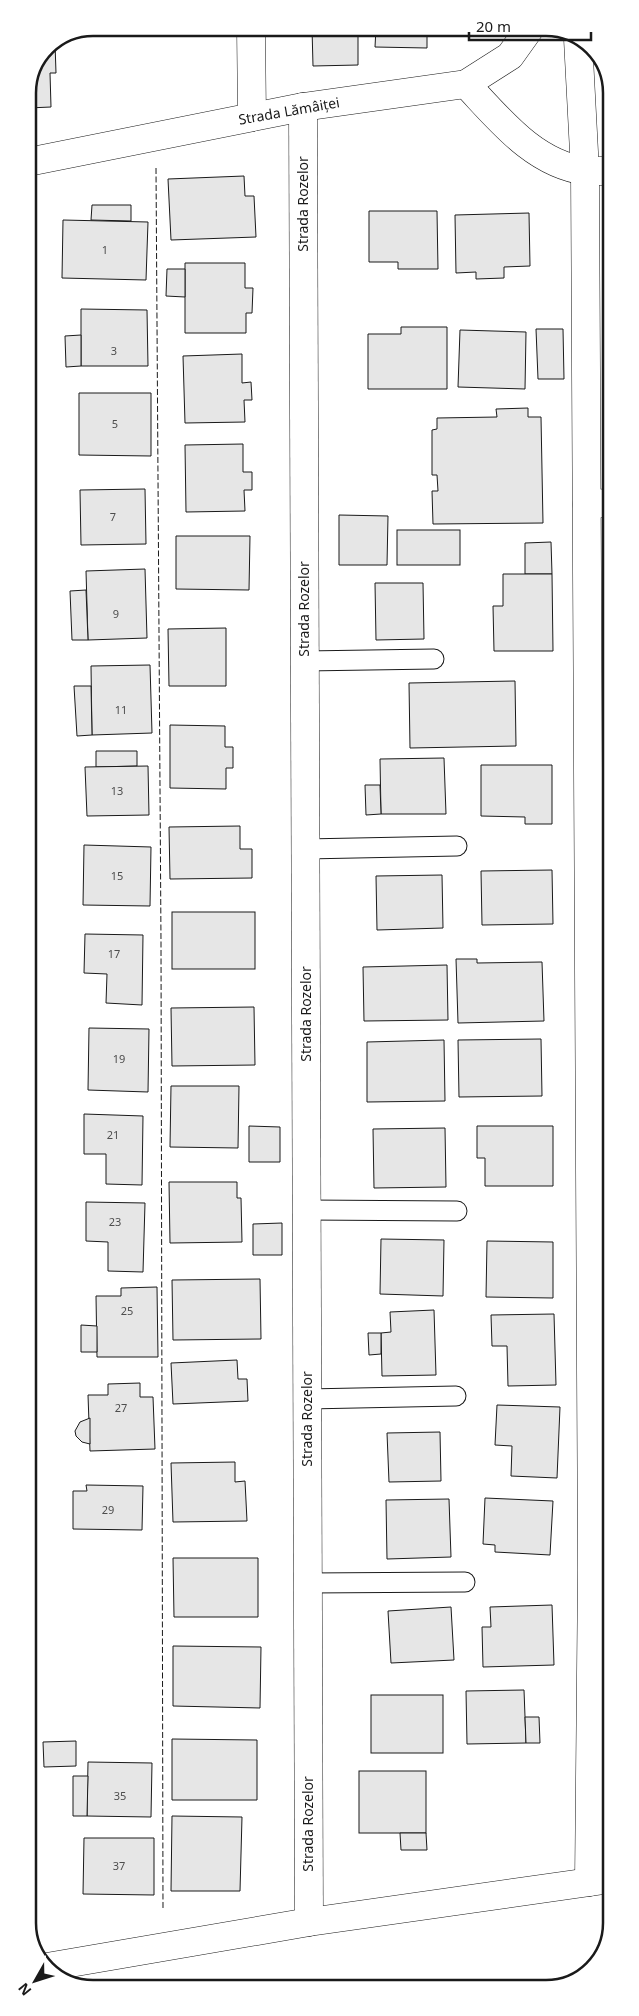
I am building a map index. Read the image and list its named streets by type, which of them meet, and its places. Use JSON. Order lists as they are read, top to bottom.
{
  "streets": {
    "street": ["Strada Lămâiței", "Strada Rozelor"]
  },
  "crossings": [
    ["Strada Lămâiței", "Strada Rozelor"]
  ],
  "house_numbers": [
    "1",
    "3",
    "5",
    "7",
    "9",
    "11",
    "13",
    "15",
    "17",
    "19",
    "21",
    "23",
    "25",
    "27",
    "29",
    "35",
    "37"
  ],
  "scale_bar": "20 m",
  "north": "bottom left"
}
